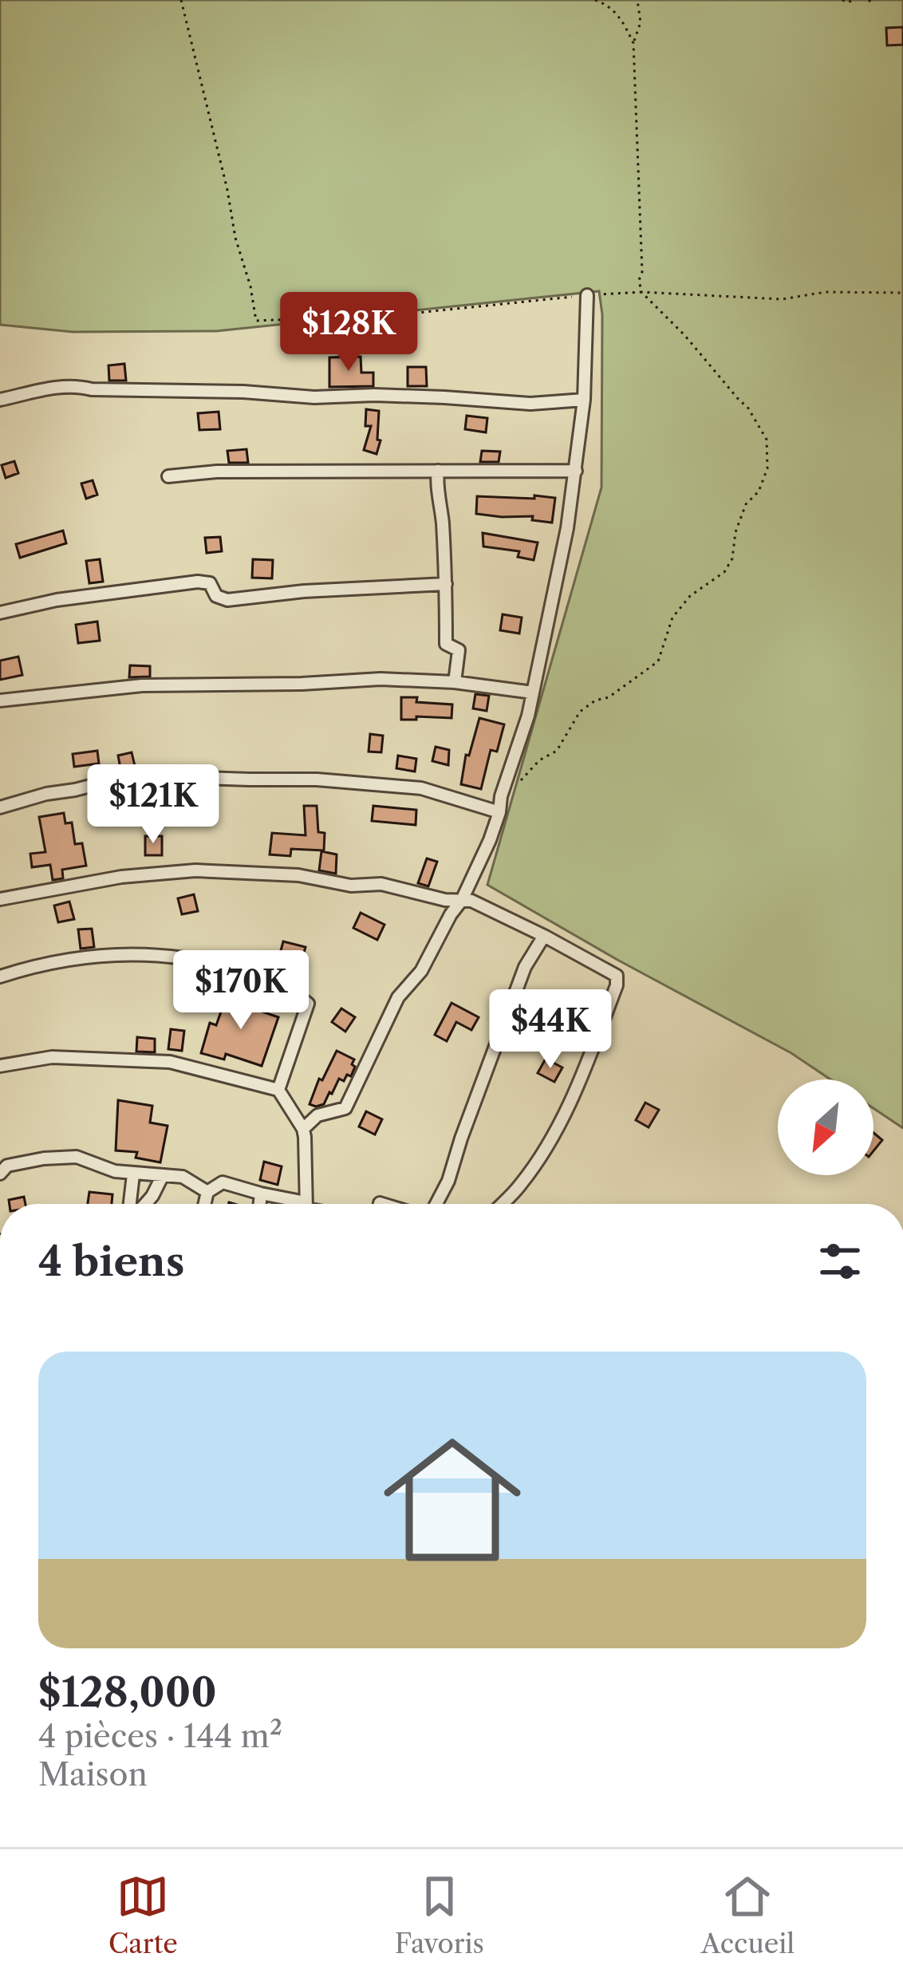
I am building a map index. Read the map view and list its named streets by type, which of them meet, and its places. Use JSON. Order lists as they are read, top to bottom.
{
  "north": "bottom left",
  "page": {
    "price": [
      "$128K",
      "$121K",
      "$170K",
      "$44K"
    ],
    "heading": "4 biens",
    "list": [
      {
        "name": "$128,000",
        "note": "4 pièces · 144 m² · Maison"
      }
    ],
    "tabs": ["Carte", "Favoris", "Accueil"]
  }
}
